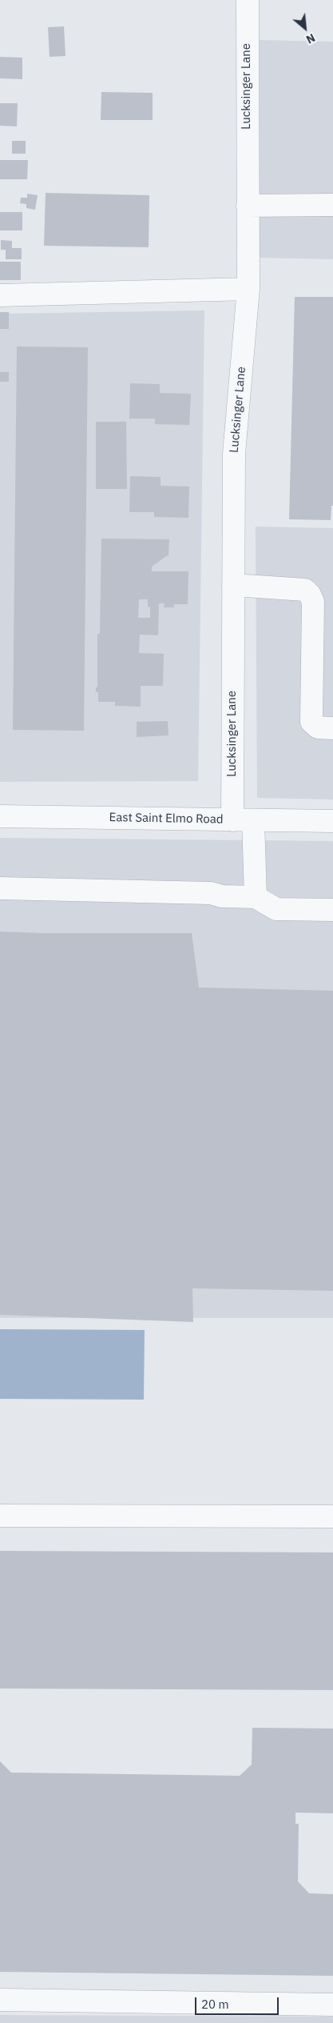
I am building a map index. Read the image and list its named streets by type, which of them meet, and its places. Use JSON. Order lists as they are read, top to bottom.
{
  "streets": {
    "street": ["Lucksinger Lane", "East Saint Elmo Road"]
  },
  "crossings": [
    ["Lucksinger Lane", "East Saint Elmo Road"]
  ],
  "scale_bar": "20 m",
  "north": "bottom right"
}
